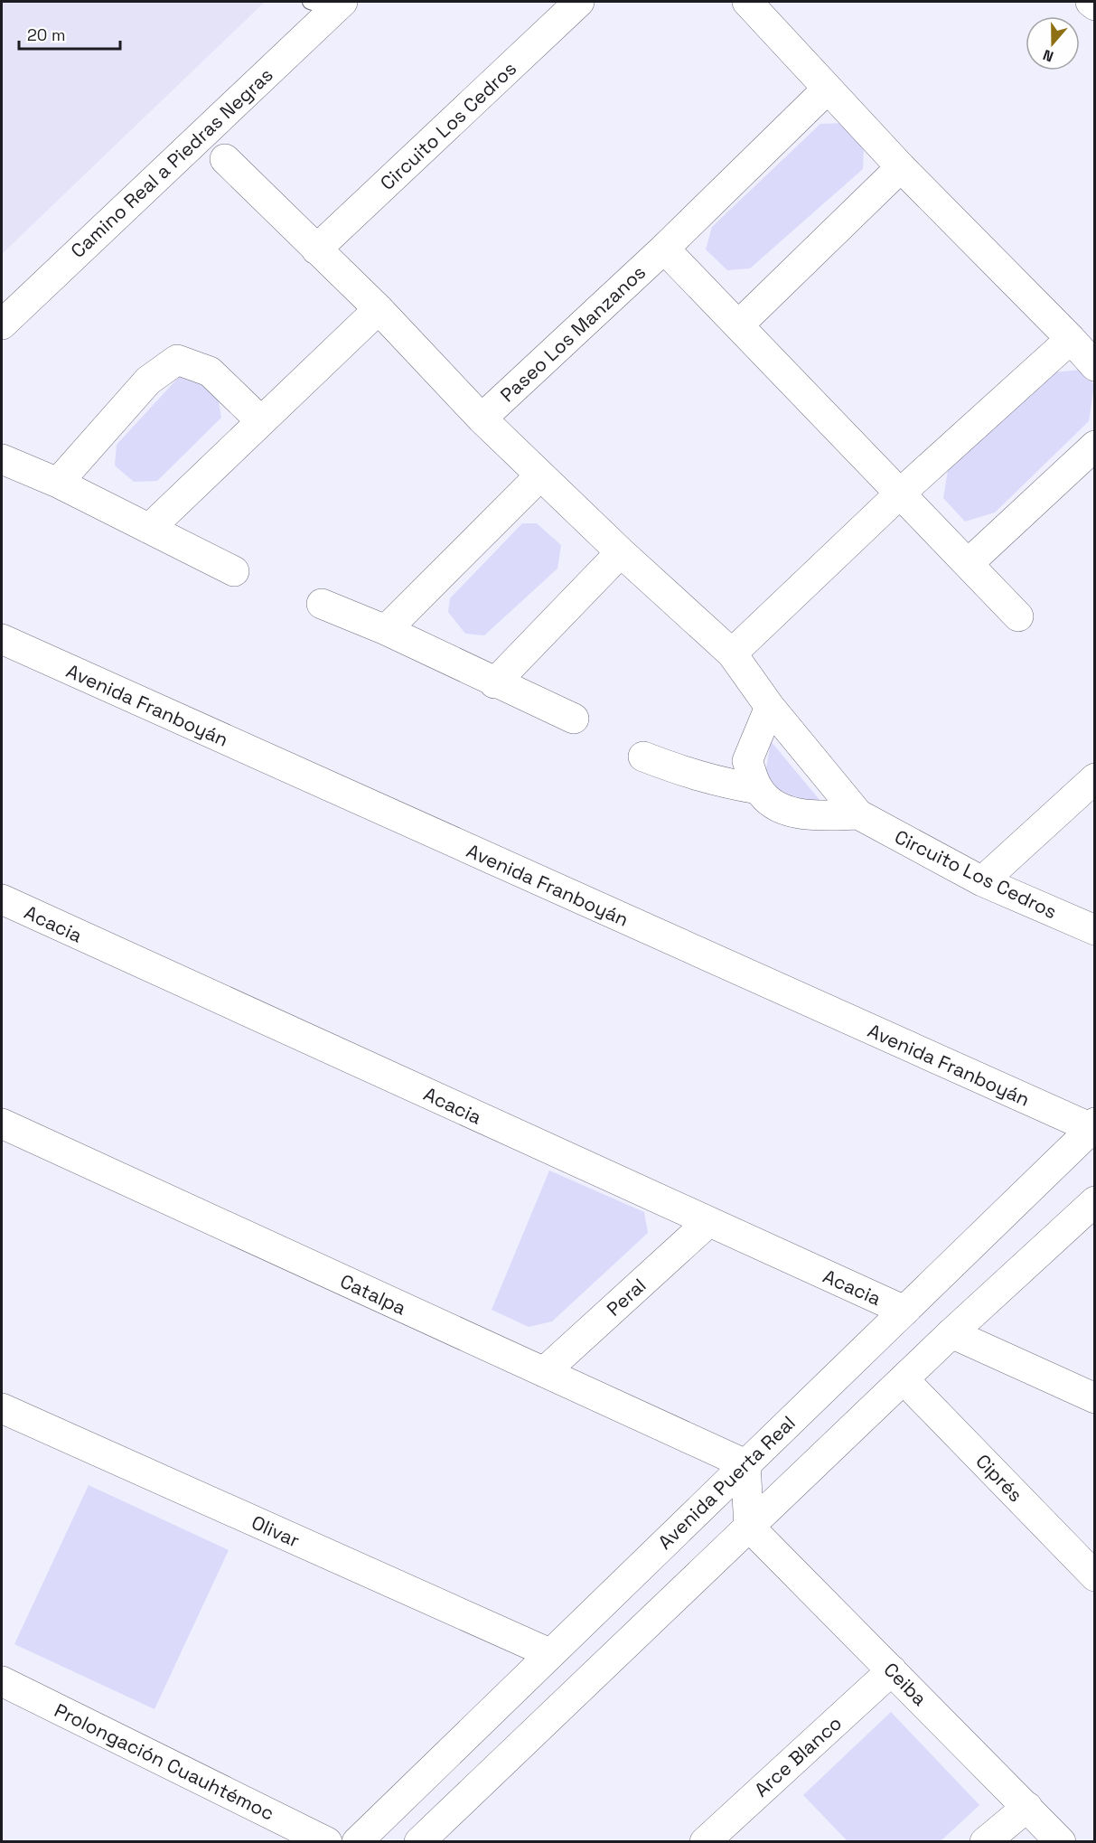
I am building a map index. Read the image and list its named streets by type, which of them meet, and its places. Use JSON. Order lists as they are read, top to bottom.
{
  "streets": {
    "street": [
      "Circuito Los Cedros",
      "Camino Real a Piedras Negras",
      "Paseo Los Manzanos",
      "Avenida Franboyán",
      "Acacia",
      "Catalpa",
      "Peral",
      "Ciprés",
      "Avenida Puerta Real",
      "Olivar",
      "Ceiba",
      "Arce Blanco",
      "Prolongación Cuauhtémoc"
    ]
  },
  "crossings": [
    ["Circuito Los Cedros", "Paseo Los Manzanos"],
    ["Avenida Franboyán", "Avenida Puerta Real"],
    ["Acacia", "Peral"],
    ["Acacia", "Avenida Puerta Real"],
    ["Catalpa", "Peral"],
    ["Catalpa", "Avenida Puerta Real"],
    ["Avenida Puerta Real", "Olivar"],
    ["Ceiba", "Arce Blanco"]
  ],
  "scale_bar": "20 m",
  "north": "bottom"
}
